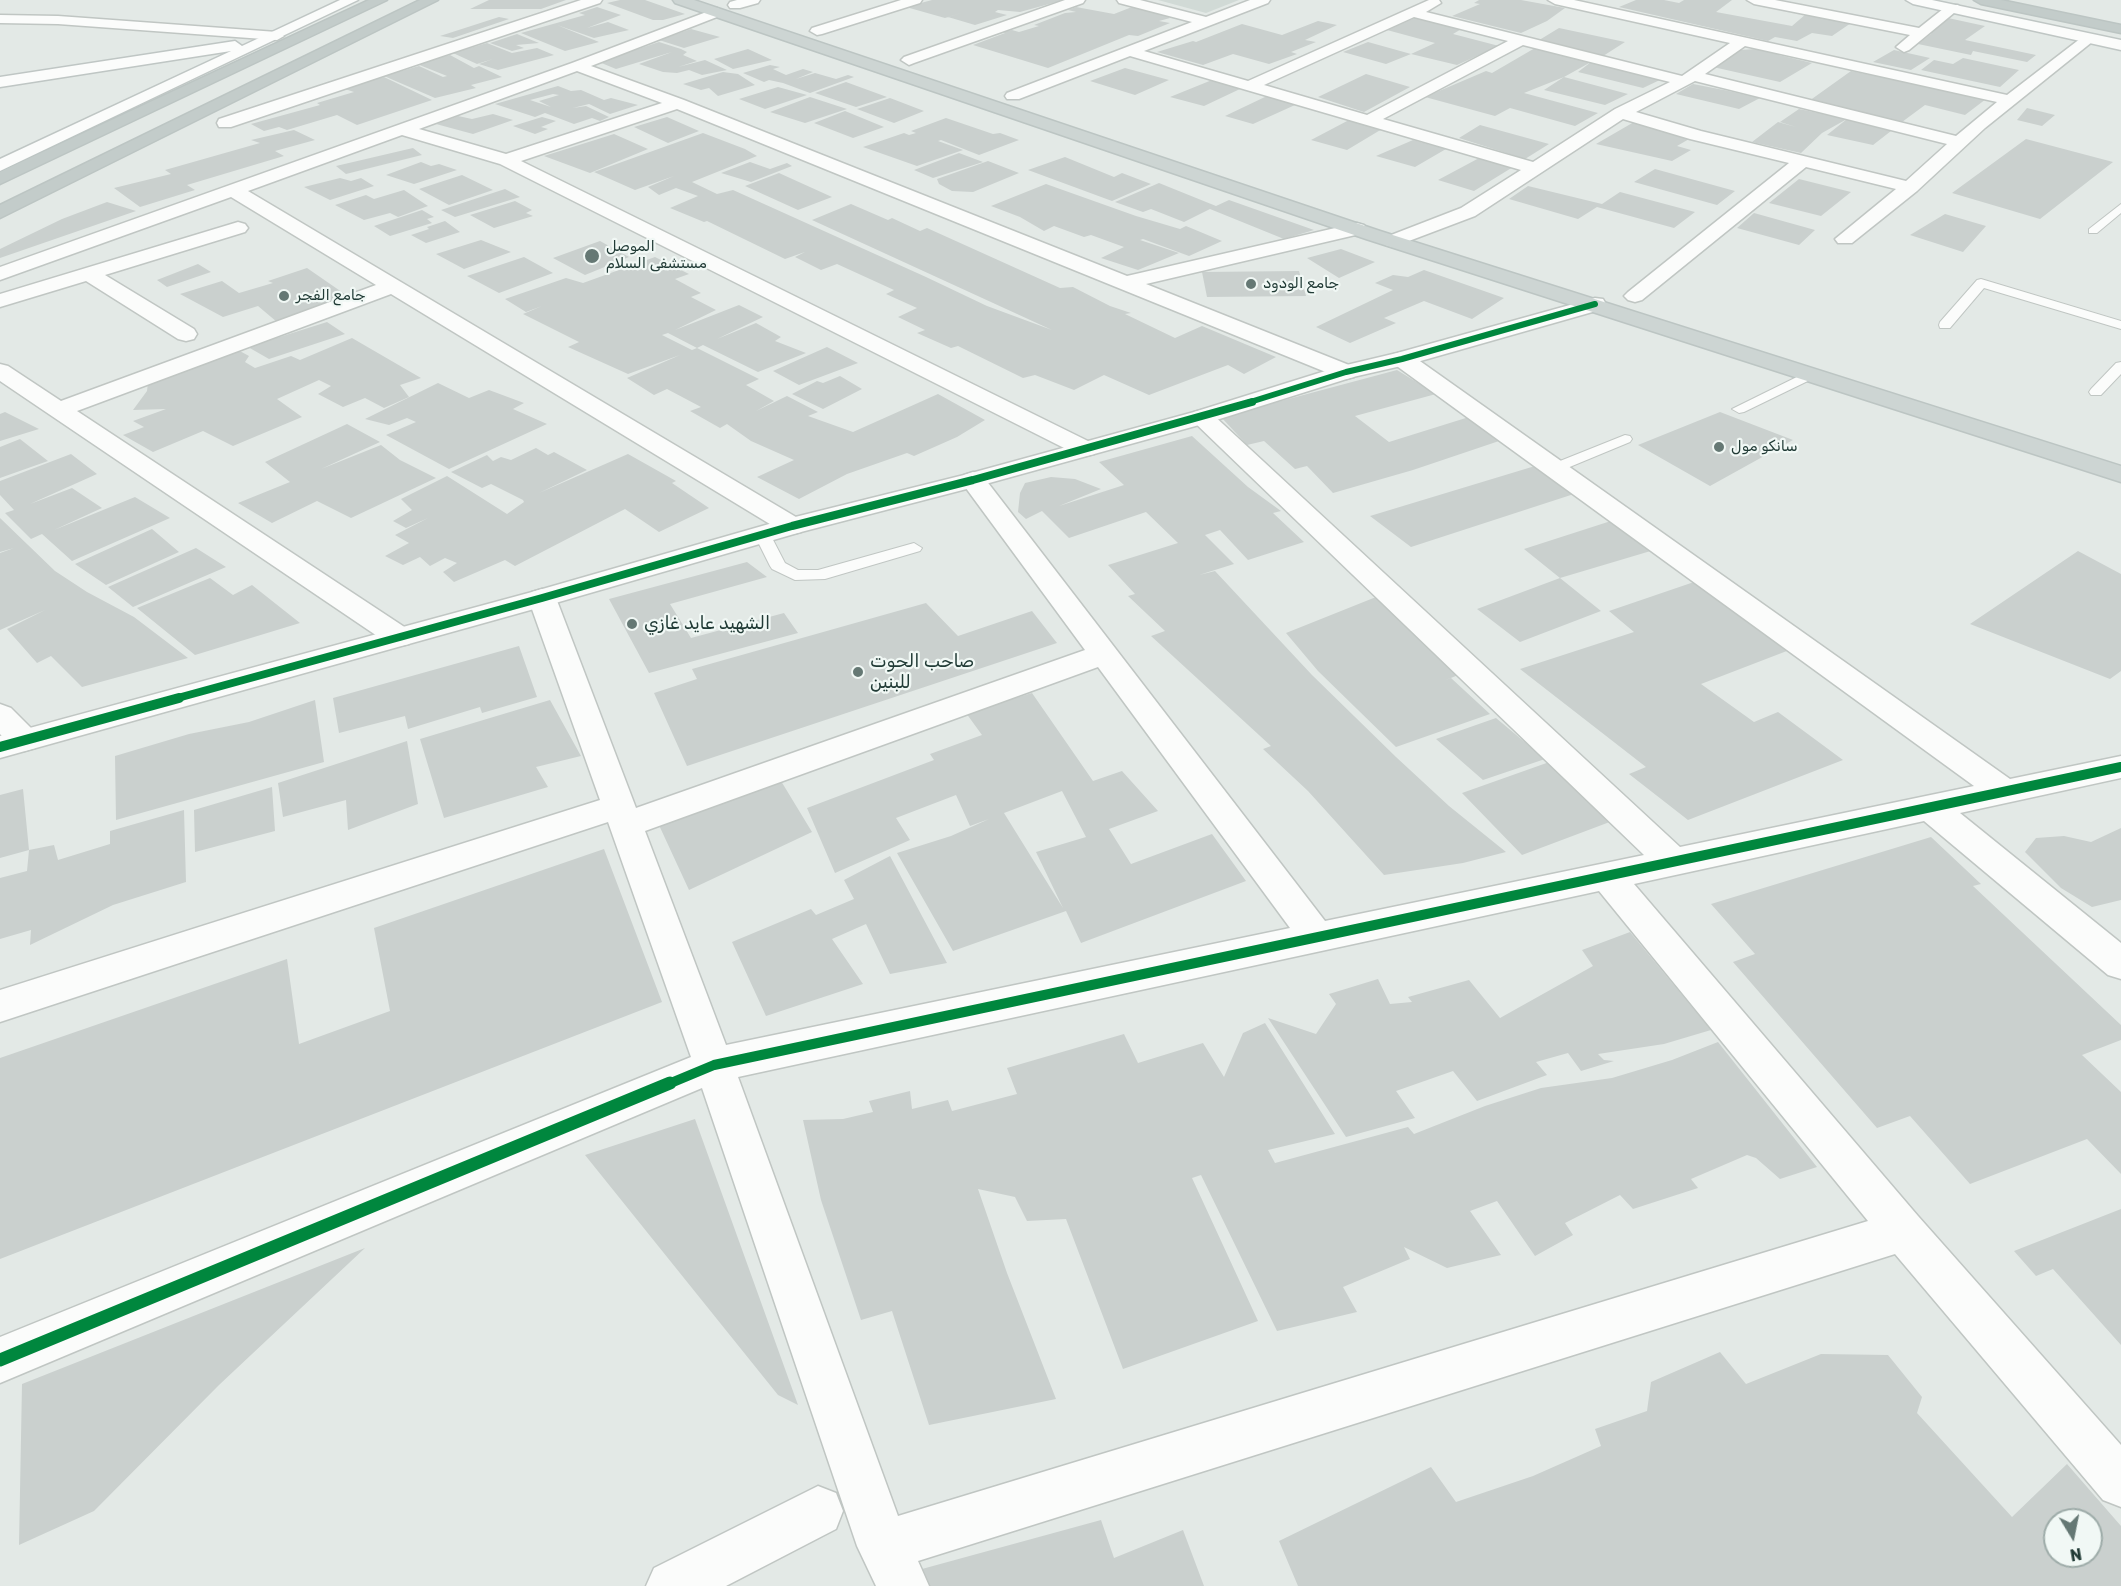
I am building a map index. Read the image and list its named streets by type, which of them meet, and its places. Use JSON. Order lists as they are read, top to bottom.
{
  "places": [
    "الموصل مستشفى السلام",
    "جامع الودود",
    "جامع الفجر",
    "سانكو مول",
    "الشهيد عايد غازي",
    "صاحب الحوت للبنين"
  ],
  "north": "bottom"
}
